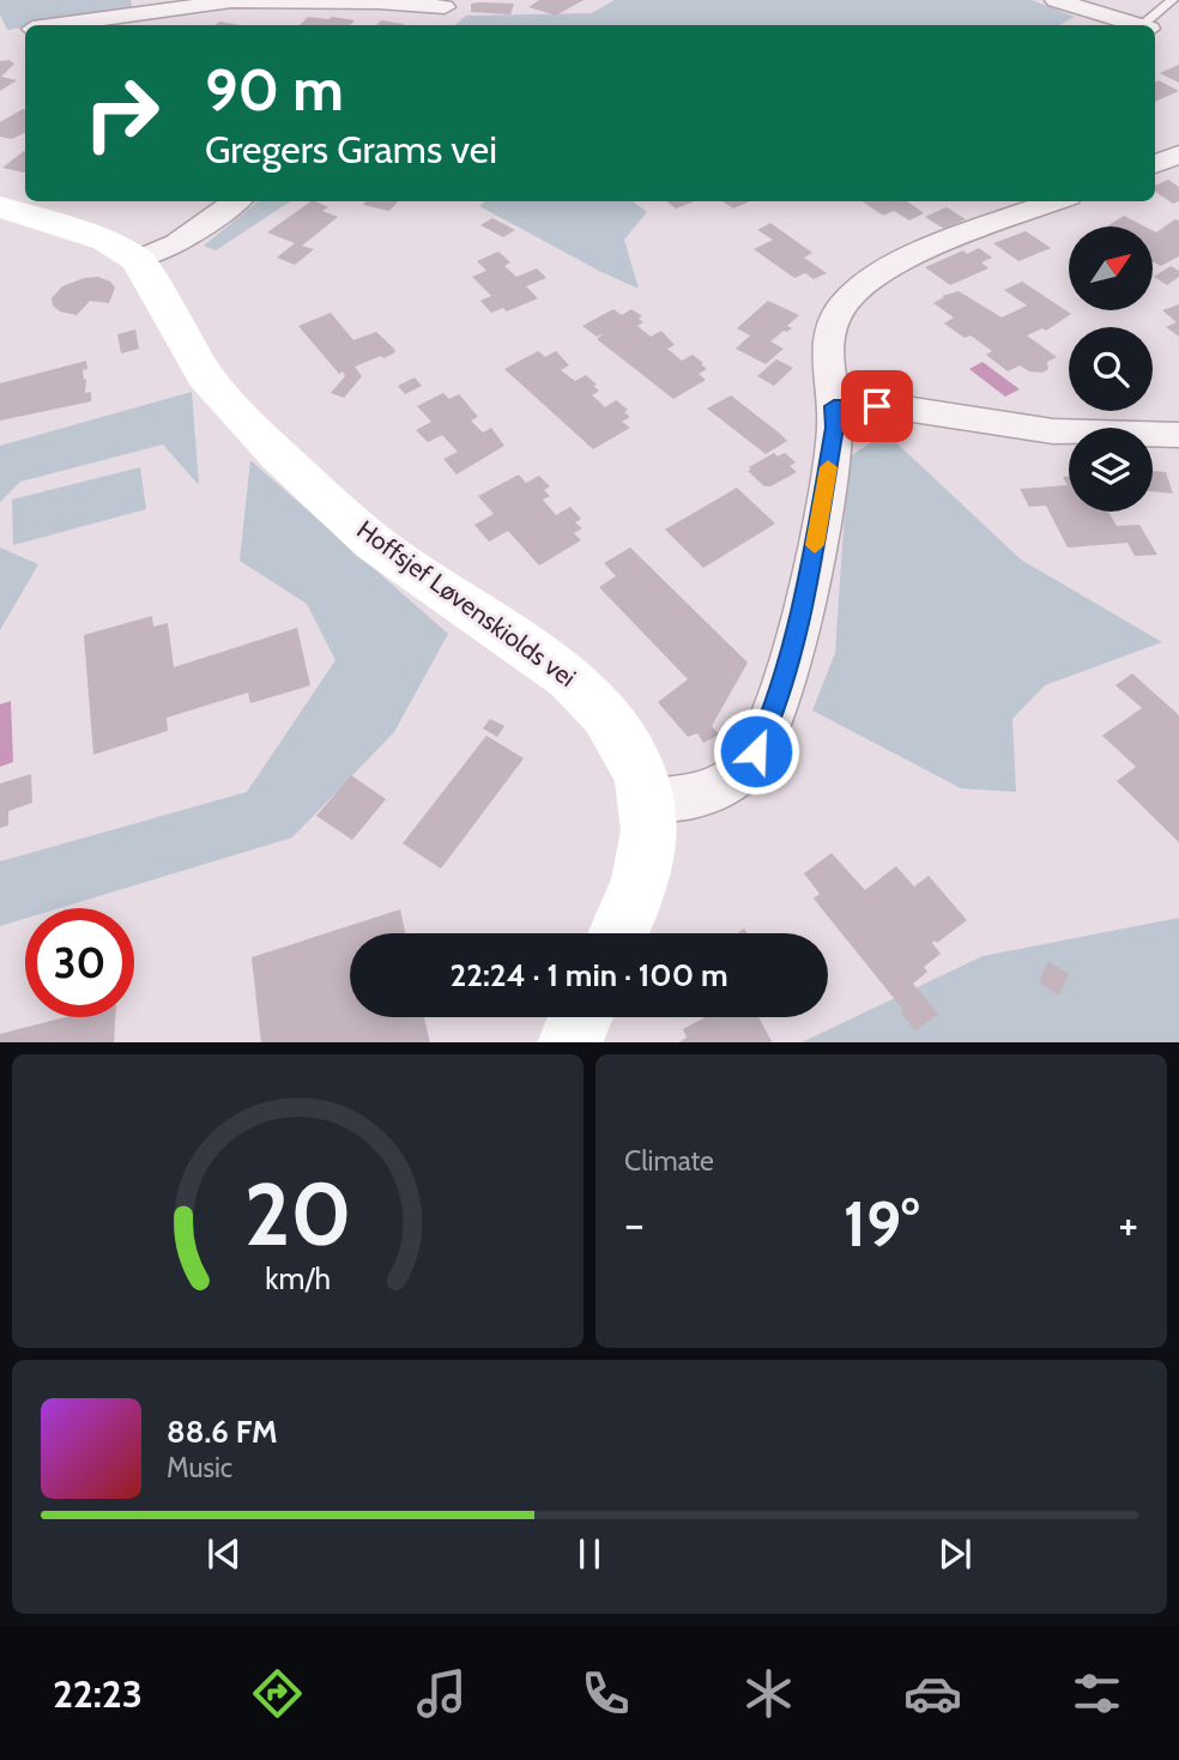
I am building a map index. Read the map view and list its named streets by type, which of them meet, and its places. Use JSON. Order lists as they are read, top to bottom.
{
  "streets": {
    "street": ["Hoffsjef Løvenskiolds vei"]
  },
  "north": "top right",
  "page": {
    "turn": ["90 m", "Gregers Grams vei"],
    "limit": "30",
    "trip": "22:24 · 1 min · 100 m",
    "tile": "Climate",
    "heat": ["−", "19°", "+"],
    "song": ["88.6 FM", "Music"],
    "tabs": "22:23",
    "gauge": ["20", "km/h"]
  }
}
